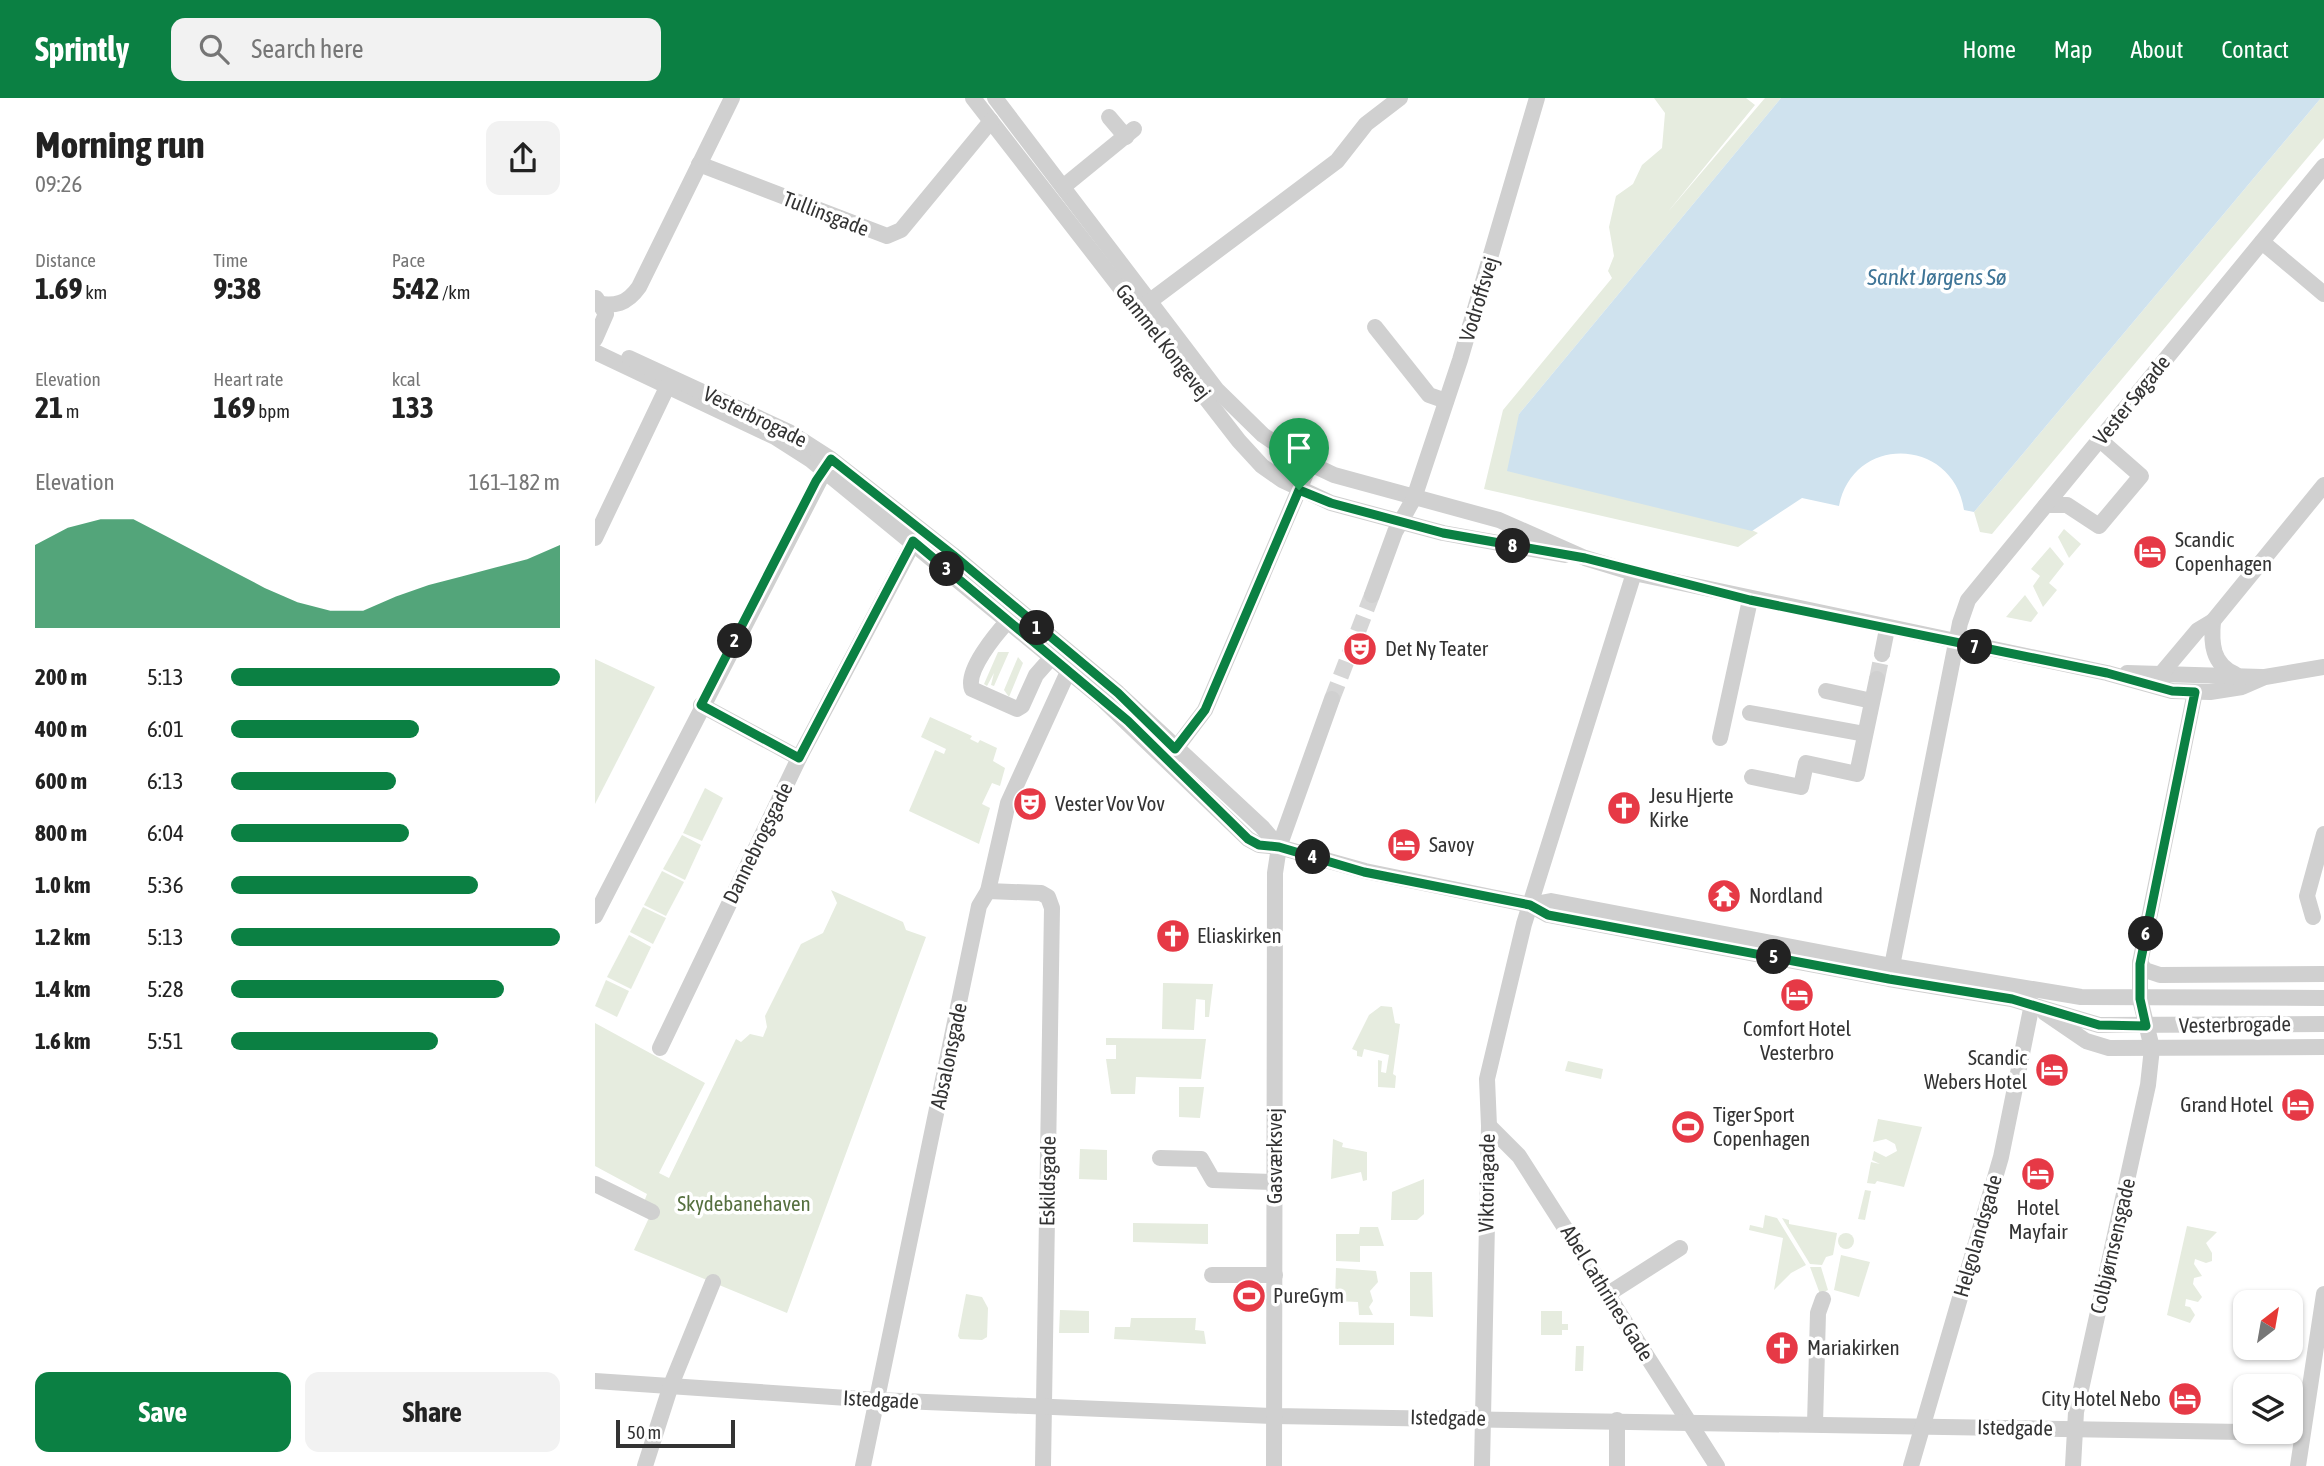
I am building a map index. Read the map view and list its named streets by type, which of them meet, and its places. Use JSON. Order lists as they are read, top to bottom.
{
  "streets": {
    "street": [
      "Tullinsgade",
      "Vodroffsvej",
      "Gammel Kongevej",
      "Vester Søgade",
      "Vesterbrogade",
      "Dannebrogsgade",
      "Absalonsgade",
      "Gasværksvej",
      "Eskildsgade",
      "Viktoriagade",
      "Helgolandsgade",
      "Colbjørnsensgade",
      "Abel Cathrines Gade",
      "Istedgade"
    ]
  },
  "crossings": [
    ["Tullinsgade", "Gammel Kongevej"],
    ["Vodroffsvej", "Gammel Kongevej"],
    ["Gammel Kongevej", "Vester Søgade"],
    ["Gammel Kongevej", "Viktoriagade"],
    ["Gammel Kongevej", "Colbjørnsensgade"],
    ["Vester Søgade", "Vesterbrogade"],
    ["Vesterbrogade", "Dannebrogsgade"],
    ["Vesterbrogade", "Absalonsgade"],
    ["Vesterbrogade", "Gasværksvej"],
    ["Vesterbrogade", "Viktoriagade"],
    ["Vesterbrogade", "Helgolandsgade"],
    ["Vesterbrogade", "Colbjørnsensgade"],
    ["Absalonsgade", "Eskildsgade"],
    ["Absalonsgade", "Istedgade"],
    ["Gasværksvej", "Istedgade"],
    ["Eskildsgade", "Istedgade"],
    ["Viktoriagade", "Abel Cathrines Gade"],
    ["Viktoriagade", "Istedgade"],
    ["Helgolandsgade", "Istedgade"],
    ["Colbjørnsensgade", "Istedgade"],
    ["Abel Cathrines Gade", "Istedgade"]
  ],
  "water": ["Sankt Jørgens Sø"],
  "parks": ["Skydebanehaven"],
  "places": {
    "hotel": [
      "Scandic Copenhagen",
      "Savoy",
      "Comfort Hotel Vesterbro",
      "Scandic Webers Hotel",
      "Grand Hotel",
      "Hotel Mayfair",
      "City Hotel Nebo"
    ],
    "theatre": ["Det Ny Teater", "Vester Vov Vov"],
    "church": ["Jesu Hjerte Kirke", "Eliaskirken", "Mariakirken"],
    "temple": ["Nordland"],
    "sports": ["Tiger Sport Copenhagen", "PureGym"]
  },
  "scale_bar": "50 m",
  "north": "top right",
  "page": {
    "header": "Sprintly",
    "search": "Search here",
    "nav": [
      "Home",
      "Map",
      "About",
      "Contact"
    ],
    "heading": ["Morning run", "09:26"],
    "stats": [
      ["Distance", "1.69 km"],
      ["Time", "9:38"],
      ["Pace", "5:42 /km"],
      ["Elevation", "21 m"],
      ["Heart rate", "169 bpm"],
      ["kcal", "133"]
    ],
    "chart": ["Elevation", "161–182 m"],
    "pins": [
      "8",
      "3",
      "1",
      "2",
      "7",
      "4",
      "6",
      "5"
    ],
    "list": [
      {
        "name": "200 m",
        "note": "5:13"
      },
      {
        "name": "400 m",
        "note": "6:01"
      },
      {
        "name": "600 m",
        "note": "6:13"
      },
      {
        "name": "800 m",
        "note": "6:04"
      },
      {
        "name": "1.0 km",
        "note": "5:36"
      },
      {
        "name": "1.2 km",
        "note": "5:13"
      },
      {
        "name": "1.4 km",
        "note": "5:28"
      },
      {
        "name": "1.6 km",
        "note": "5:51"
      }
    ],
    "buttons": ["Save", "Share"],
    "scale": "50 m"
  }
}
